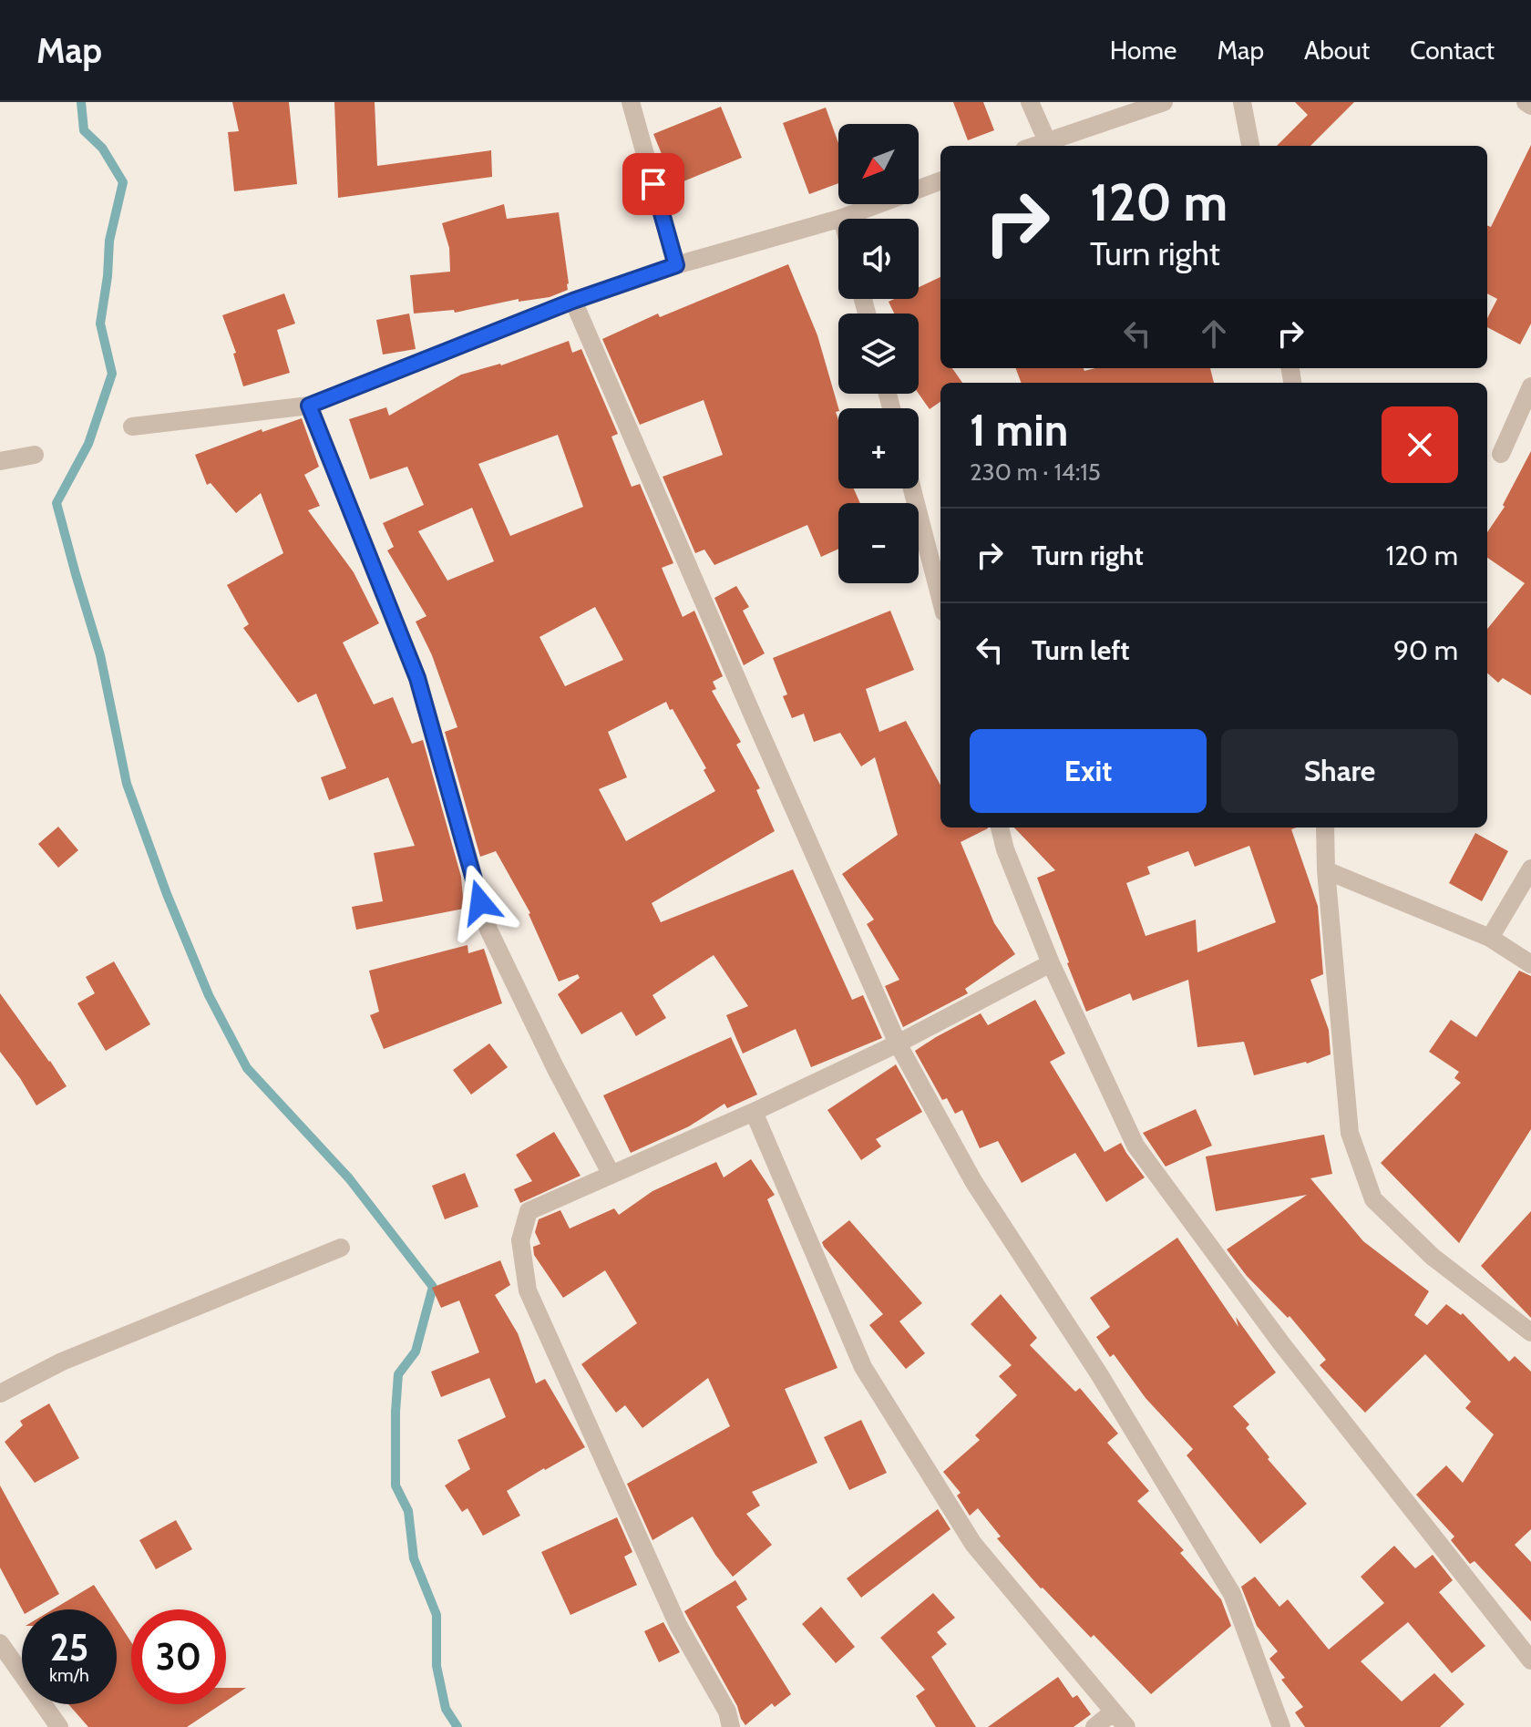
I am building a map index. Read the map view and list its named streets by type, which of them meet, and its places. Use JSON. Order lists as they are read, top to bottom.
{
  "north": "bottom left",
  "page": {
    "header": "Map",
    "nav": [
      "Home",
      "Map",
      "About",
      "Contact"
    ],
    "map_buttons": ["+", "−"],
    "turn": ["120 m", "Turn right"],
    "heading": ["1 min", "230 m · 14:15"],
    "list": [
      {
        "name": "Turn right",
        "value": "120 m"
      },
      {
        "name": "Turn left",
        "value": "90 m"
      }
    ],
    "buttons": ["Exit", "Share"],
    "speed": "25 km/h",
    "limit": "30"
  }
}
